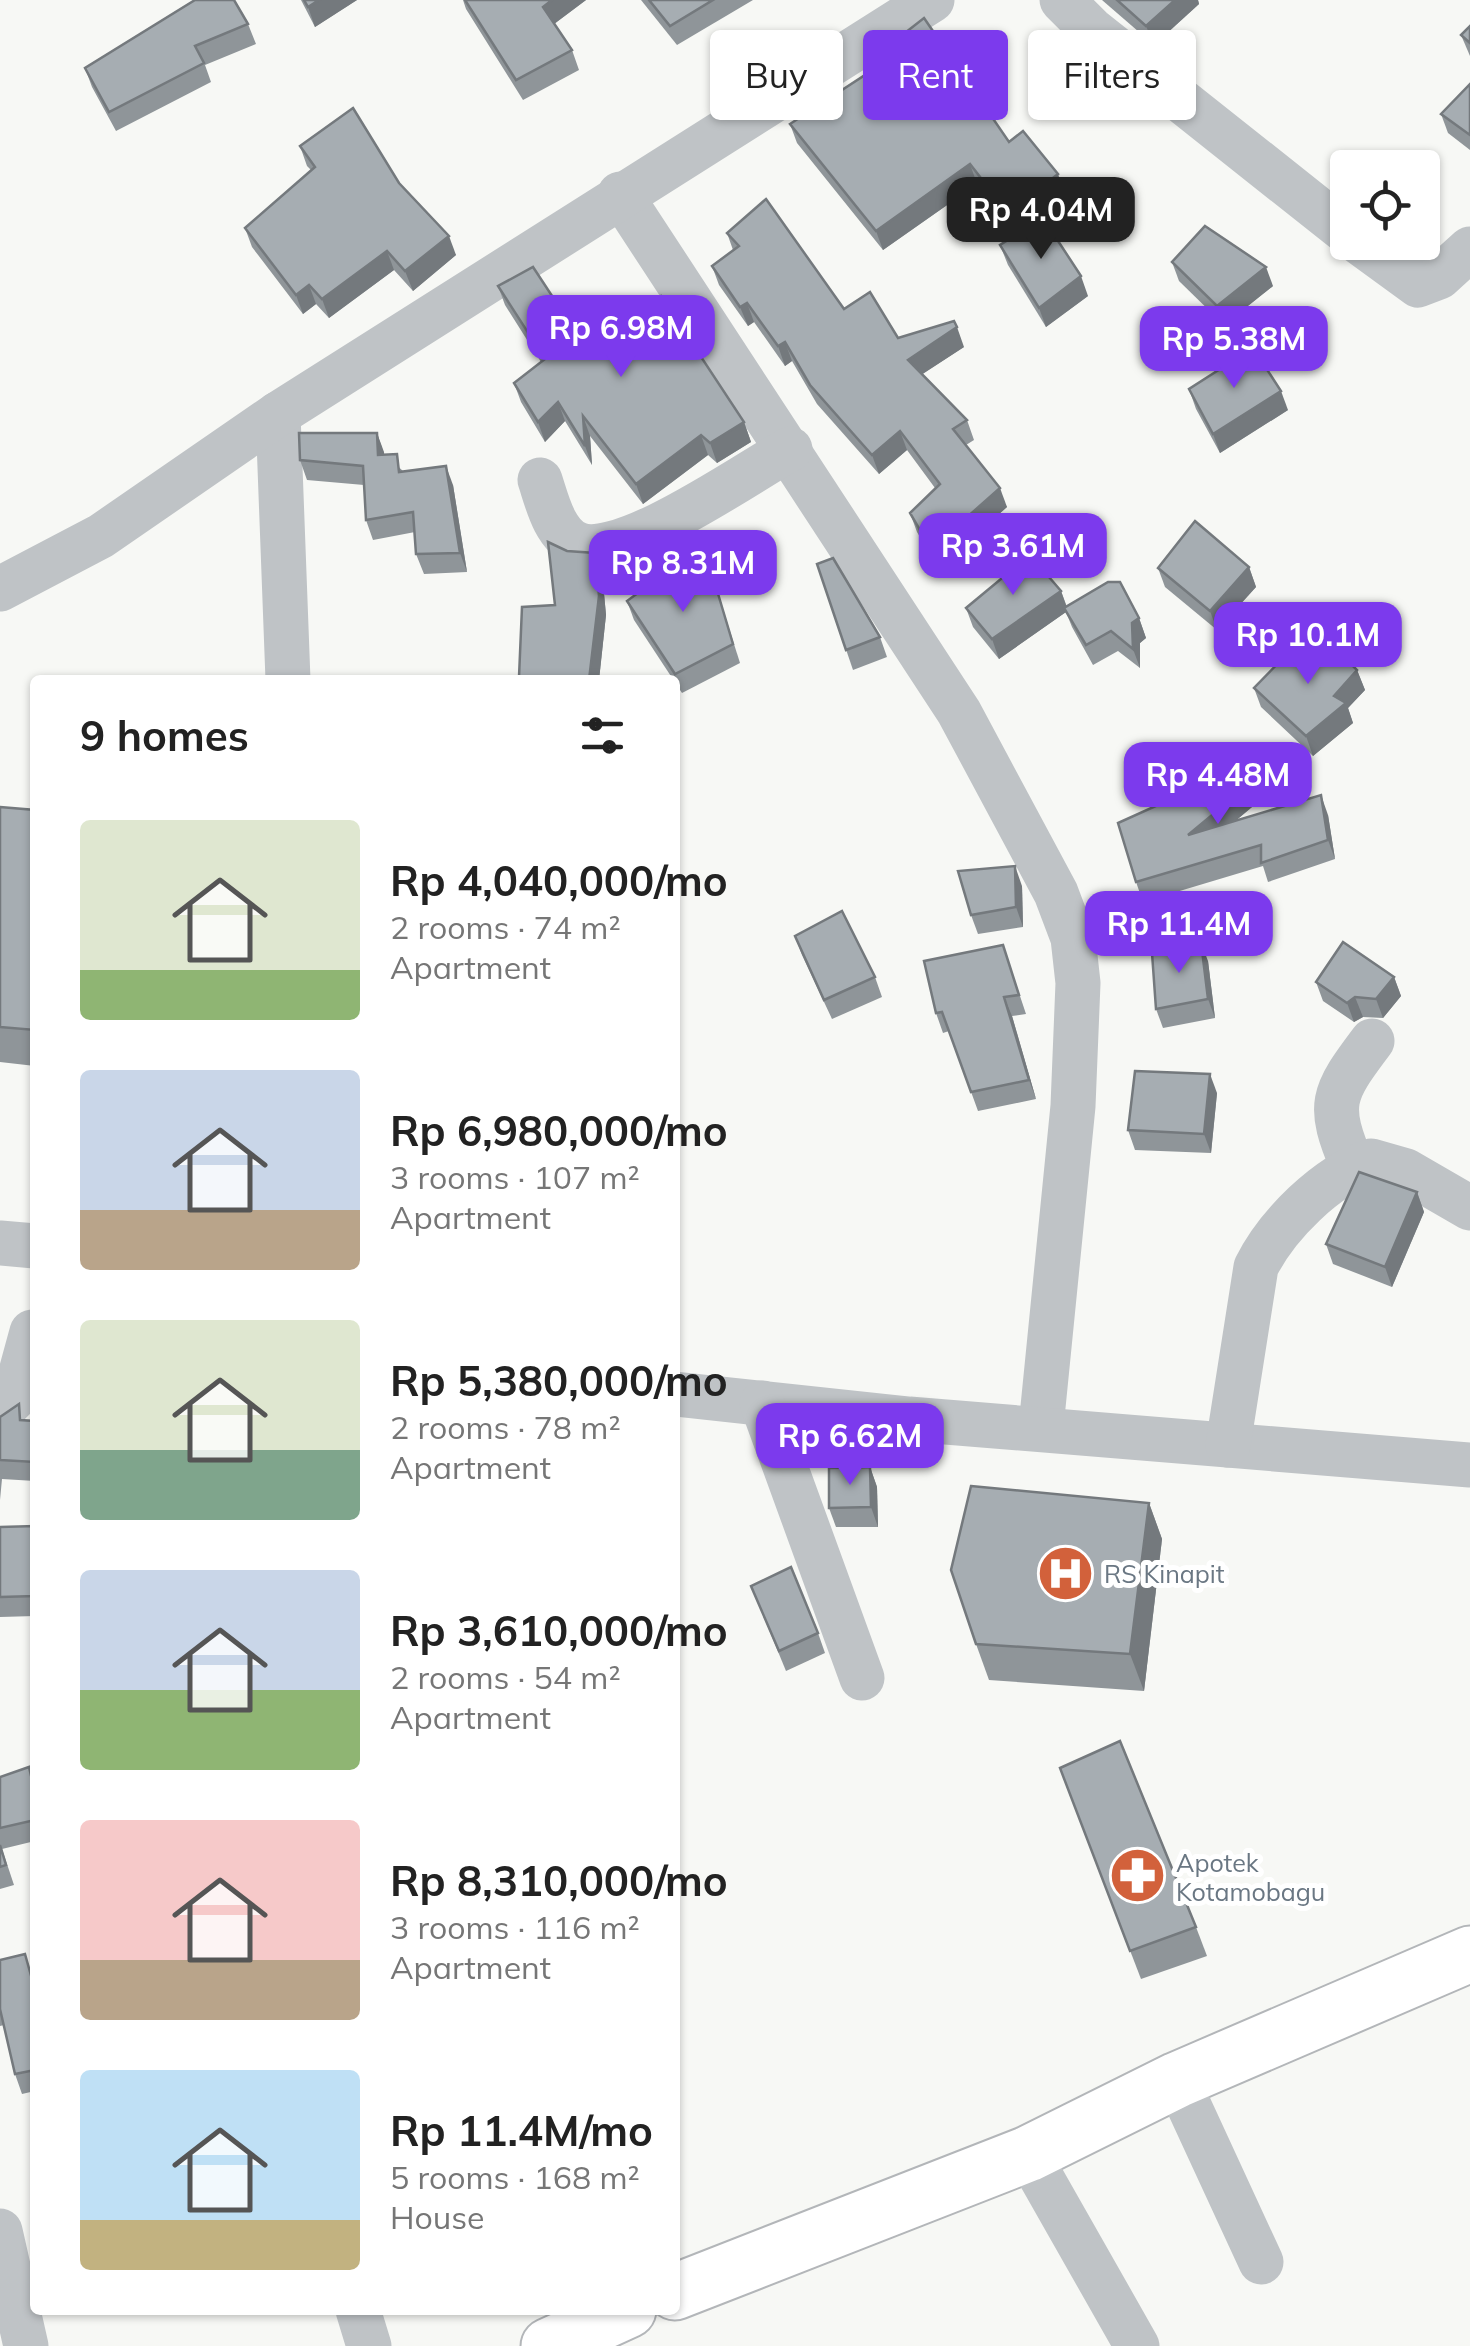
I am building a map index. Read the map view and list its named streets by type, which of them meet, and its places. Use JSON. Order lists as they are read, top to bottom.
{
  "places": {
    "hospital": ["RS Kinapit"],
    "pharmacy": ["Apotek Kotamobagu"]
  },
  "page": {
    "chip": ["Buy", "Rent", "Filters"],
    "price": [
      "Rp 4.04M",
      "Rp 6.98M",
      "Rp 5.38M",
      "Rp 3.61M",
      "Rp 8.31M",
      "Rp 10.1M",
      "Rp 4.48M",
      "Rp 11.4M",
      "Rp 6.62M"
    ],
    "heading": "9 homes",
    "list": [
      {
        "name": "Rp 4,040,000/mo",
        "note": "2 rooms · 74 m² · Apartment"
      },
      {
        "name": "Rp 6,980,000/mo",
        "note": "3 rooms · 107 m² · Apartment"
      },
      {
        "name": "Rp 5,380,000/mo",
        "note": "2 rooms · 78 m² · Apartment"
      },
      {
        "name": "Rp 3,610,000/mo",
        "note": "2 rooms · 54 m² · Apartment"
      },
      {
        "name": "Rp 8,310,000/mo",
        "note": "3 rooms · 116 m² · Apartment"
      },
      {
        "name": "Rp 11.4M/mo",
        "note": "5 rooms · 168 m² · House"
      }
    ]
  }
}
